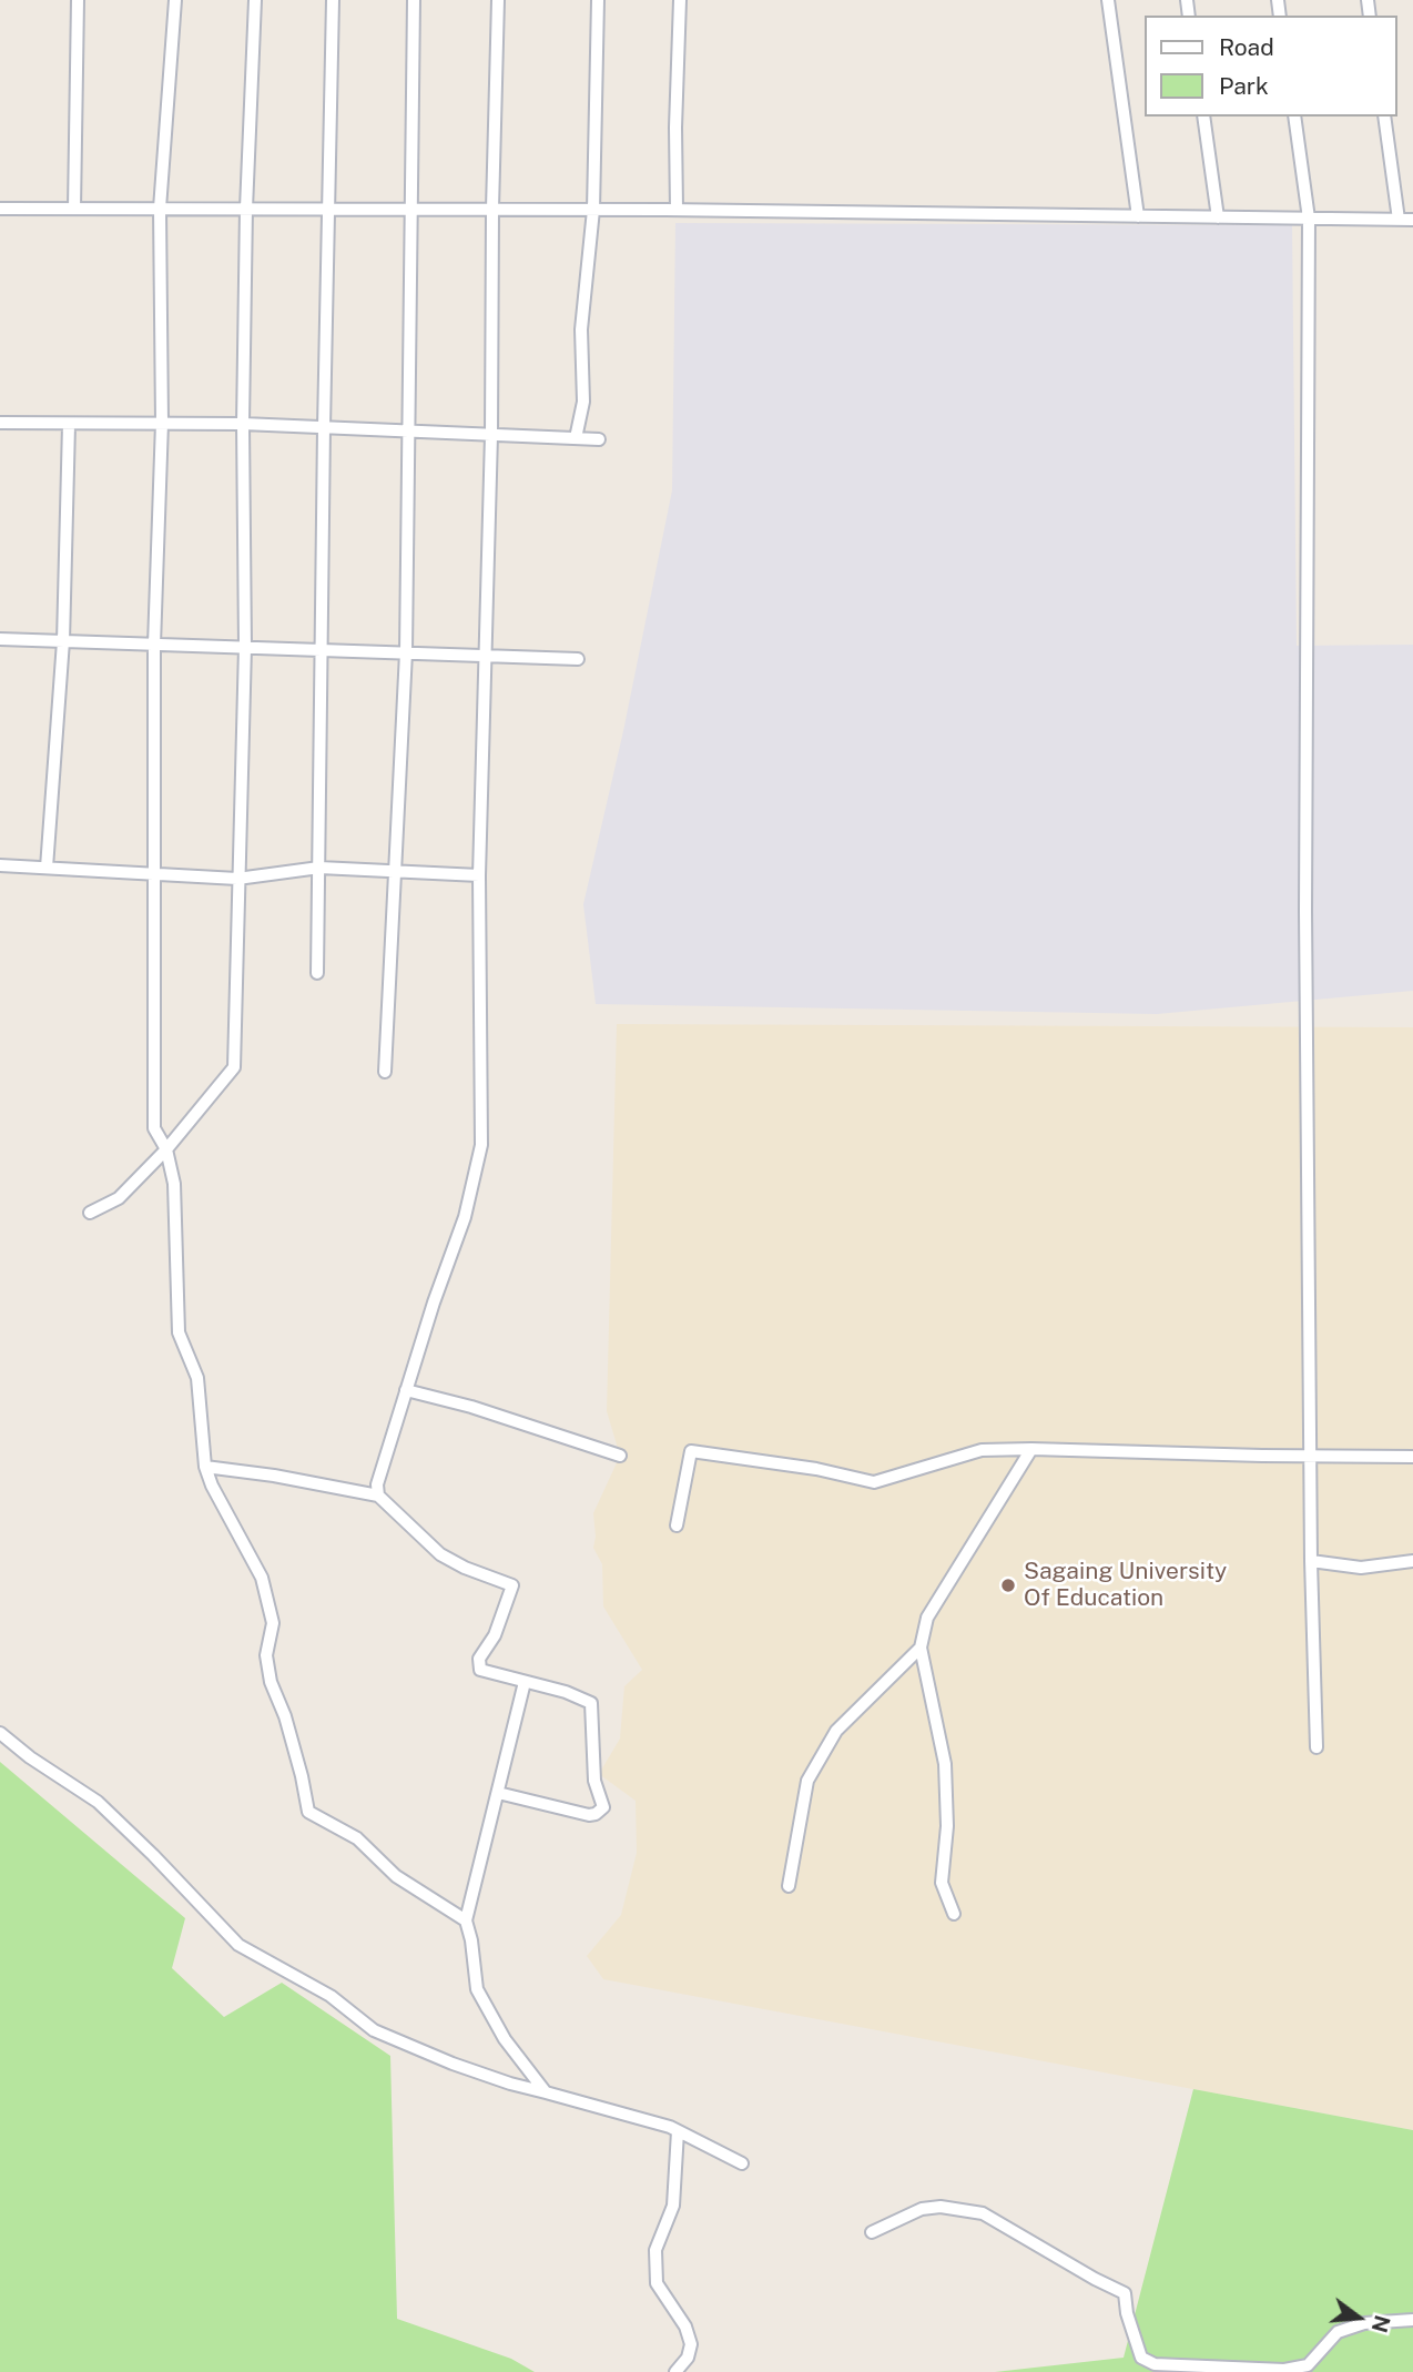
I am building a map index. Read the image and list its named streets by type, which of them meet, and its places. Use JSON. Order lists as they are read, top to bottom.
{
  "places": ["Sagaing University Of Education"],
  "legend": ["Road", "Park"],
  "north": "right"
}
